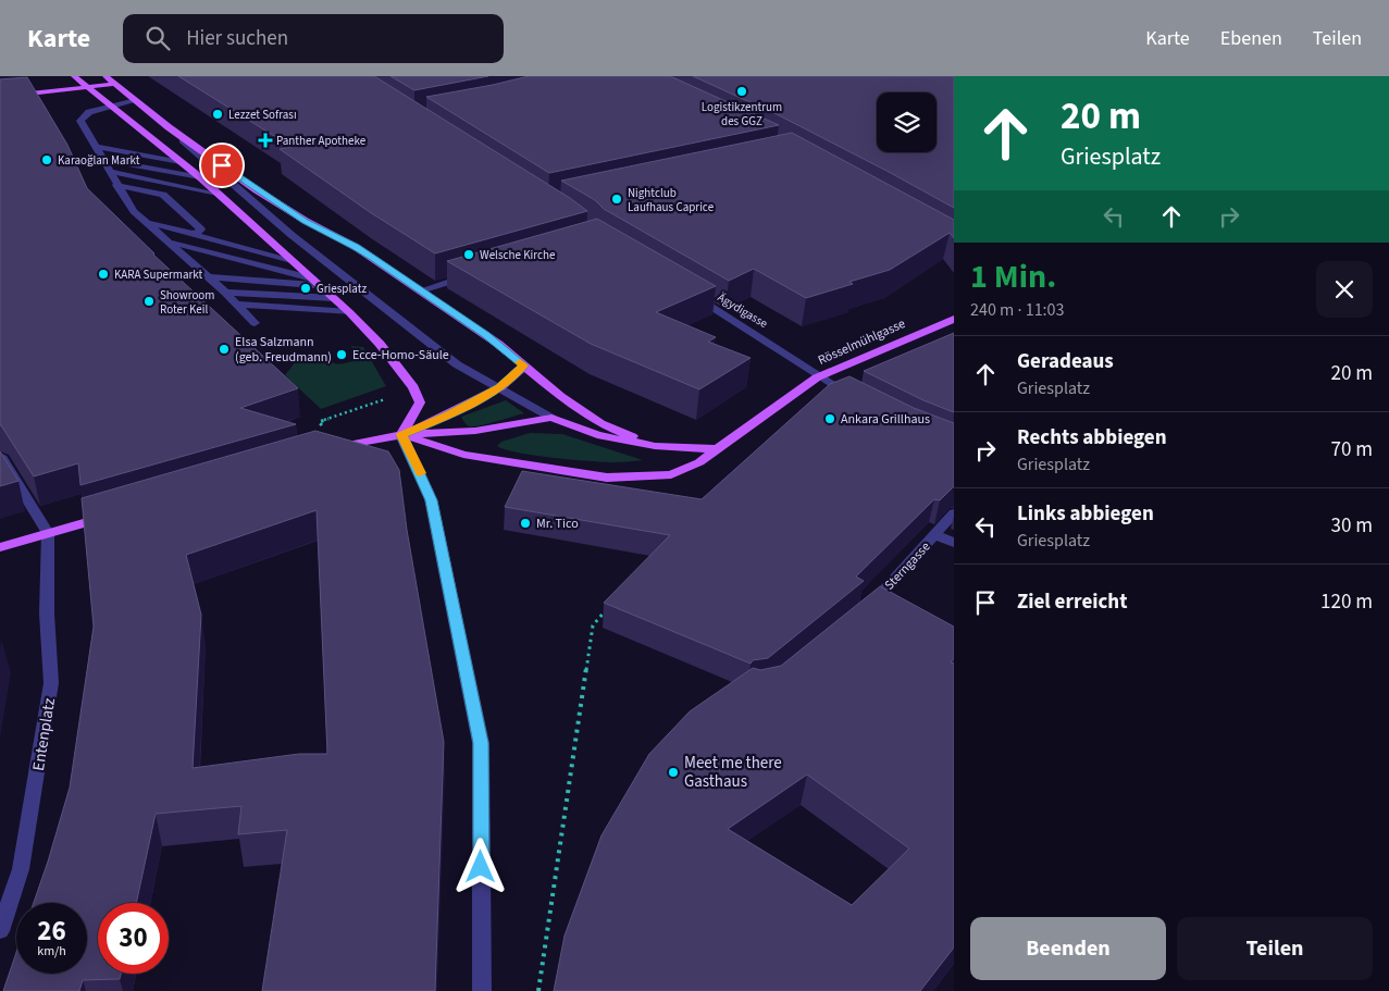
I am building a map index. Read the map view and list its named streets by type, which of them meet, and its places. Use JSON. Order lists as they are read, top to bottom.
{
  "streets": {
    "main road": ["Rösselmühlgasse"],
    "street": ["Ägydigasse", "Sterngasse", "Entenplatz"]
  },
  "crossings": [
    ["Ägydigasse", "Rösselmühlgasse"]
  ],
  "places": {
    "other": [
      "Logistikzentrum des GGZ",
      "Lezzet Sofrası",
      "Karaoğlan Markt",
      "Nightclub Laufhaus Caprice",
      "Welsche Kirche",
      "KARA Supermarkt",
      "Griesplatz",
      "Showroom Roter Keil",
      "Elsa Salzmann (geb. Freudmann)",
      "Ecce-Homo-Säule",
      "Ankara Grillhaus",
      "Mr. Tico",
      "Meet me there Gasthaus"
    ],
    "health": ["Panther Apotheke"]
  },
  "page": {
    "header": "Karte",
    "search": "Hier suchen",
    "nav": ["Karte", "Ebenen", "Teilen"],
    "turn": ["20 m", "Griesplatz"],
    "heading": ["1 Min.", "240 m · 11:03"],
    "list": [
      {
        "name": "Geradeaus",
        "note": "Griesplatz",
        "value": "20 m"
      },
      {
        "name": "Rechts abbiegen",
        "note": "Griesplatz",
        "value": "70 m"
      },
      {
        "name": "Links abbiegen",
        "note": "Griesplatz",
        "value": "30 m"
      },
      {
        "name": "Ziel erreicht",
        "value": "120 m"
      }
    ],
    "speed": "26 km/h",
    "limit": "30",
    "buttons": ["Beenden", "Teilen"]
  }
}
